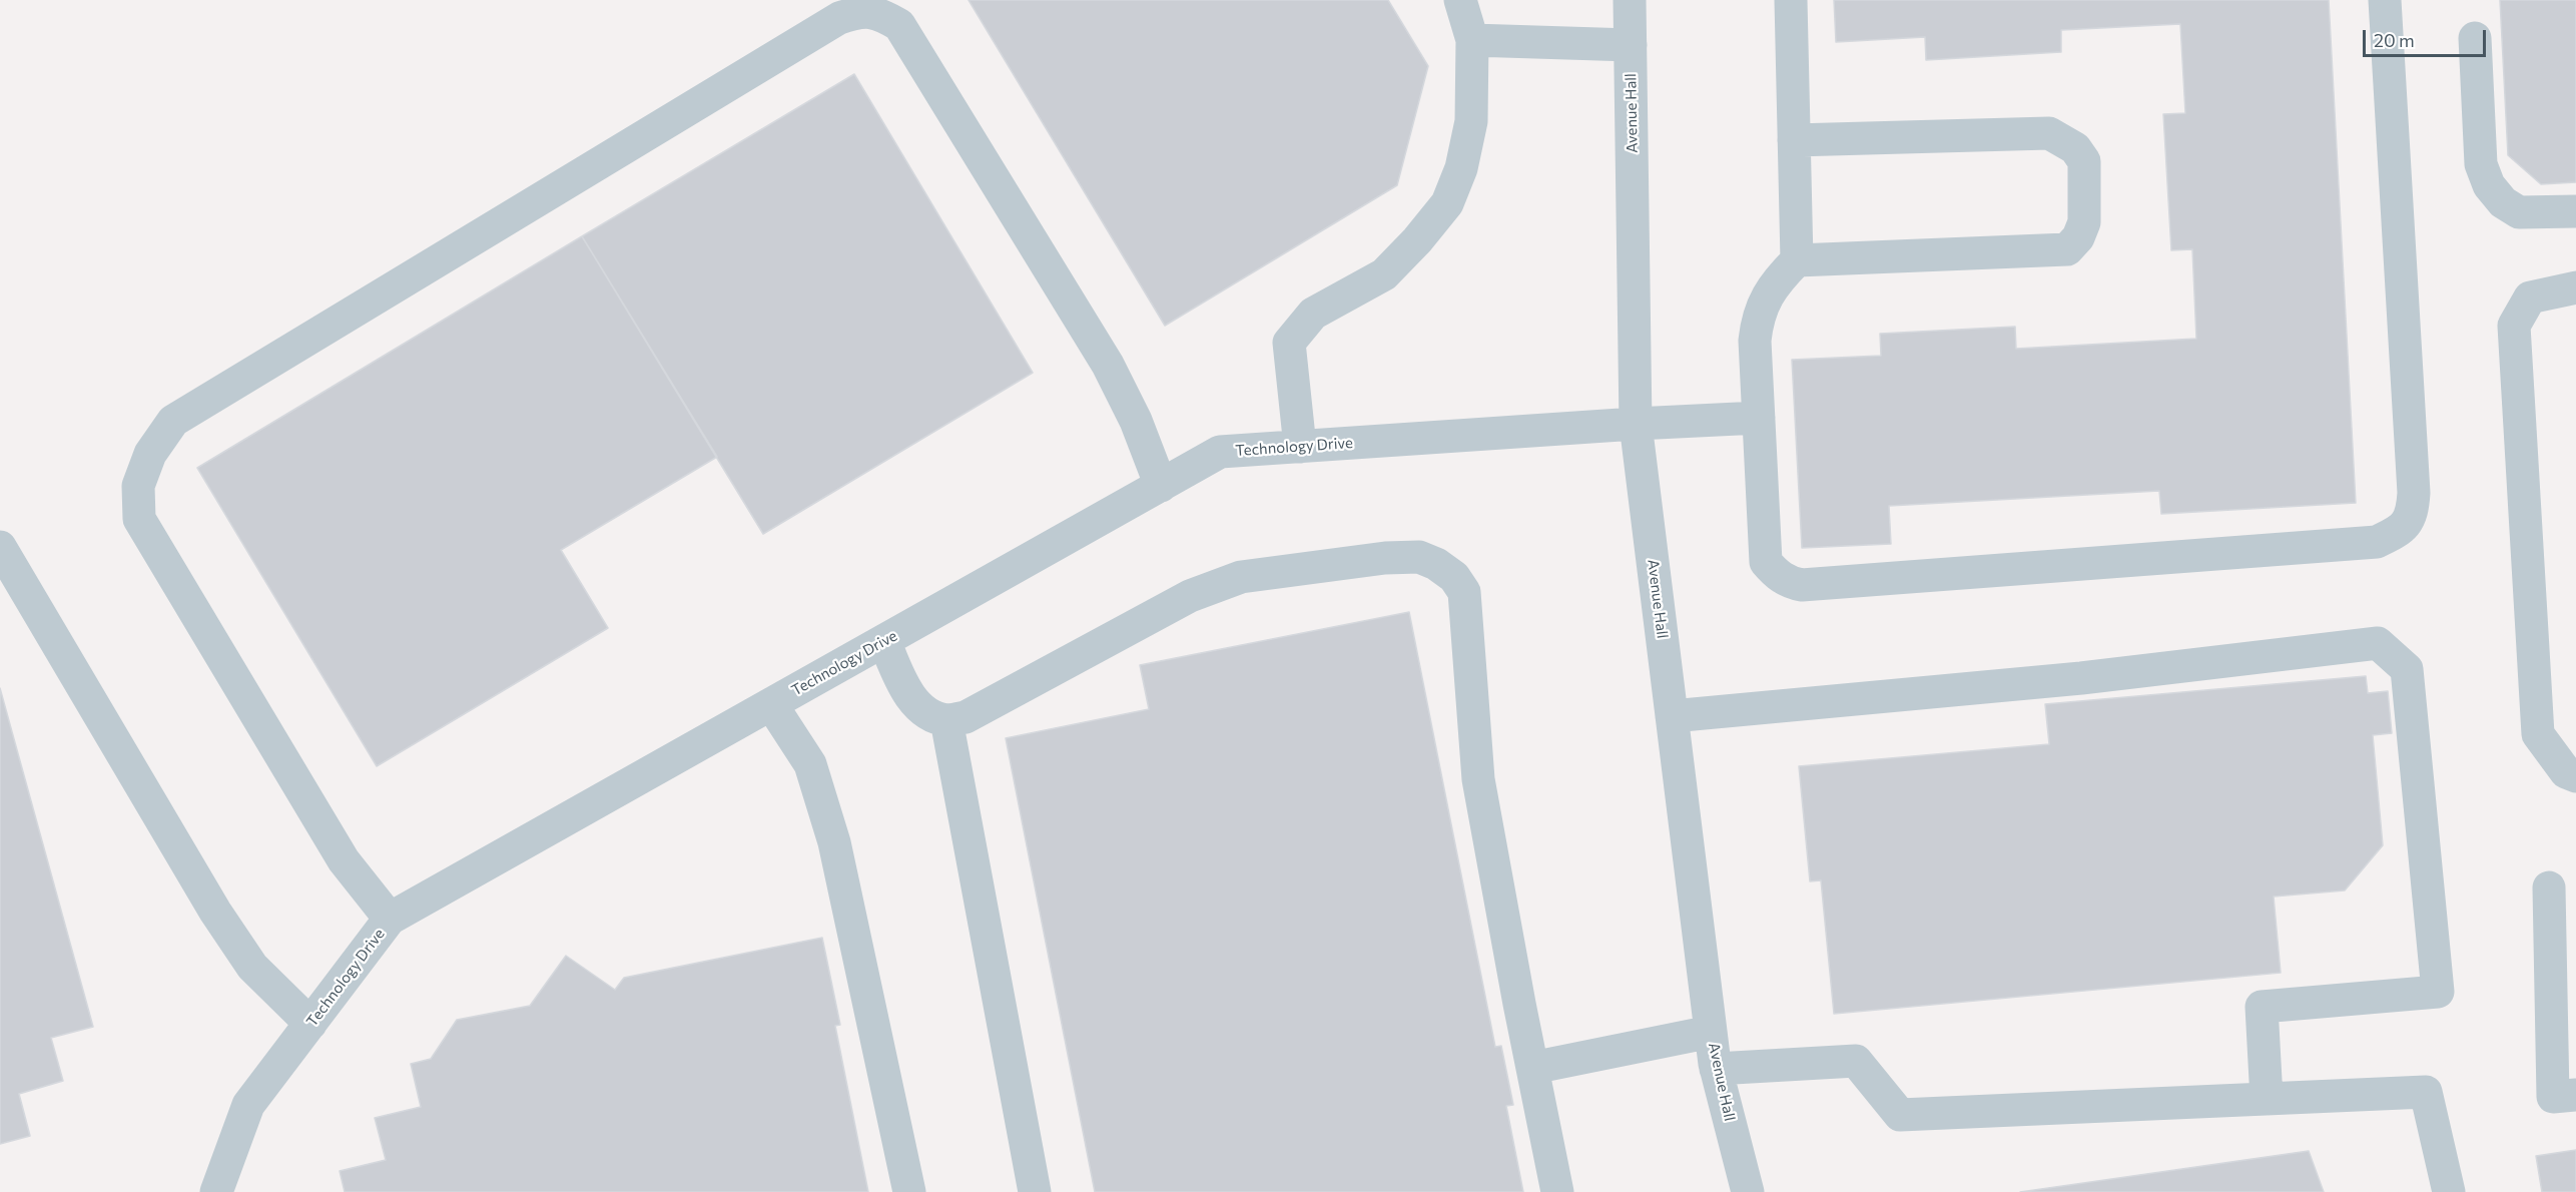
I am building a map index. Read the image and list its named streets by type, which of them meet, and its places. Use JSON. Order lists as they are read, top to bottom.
{
  "streets": {
    "street": ["Avenue Hall", "Technology Drive"]
  },
  "crossings": [
    ["Avenue Hall", "Technology Drive"]
  ],
  "scale_bar": "20 m"
}
